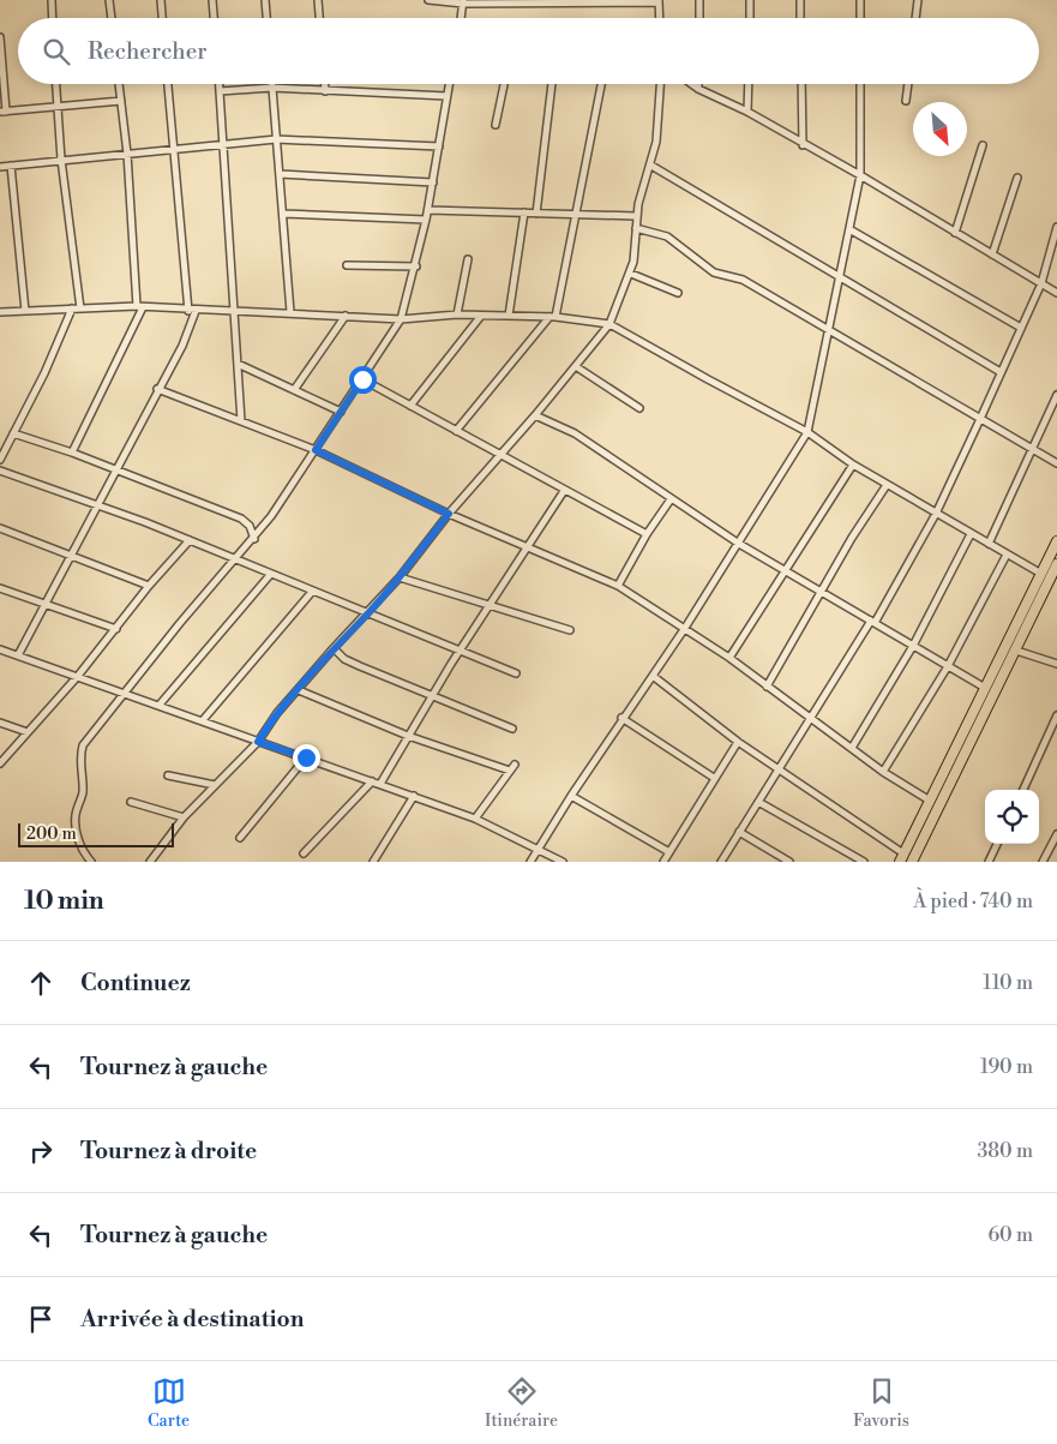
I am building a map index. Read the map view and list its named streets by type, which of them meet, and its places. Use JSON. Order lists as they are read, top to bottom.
{
  "scale_bar": "200 m",
  "north": "bottom right",
  "page": {
    "search": "Rechercher",
    "scale": "200 m",
    "heading": ["10 min", "À pied · 740 m"],
    "list": [
      ["Continuez", "110 m"],
      ["Tournez à gauche", "190 m"],
      ["Tournez à droite", "380 m"],
      ["Tournez à gauche", "60 m"],
      "Arrivée à destination"
    ],
    "nav": ["Carte", "Itinéraire", "Favoris"]
  }
}
